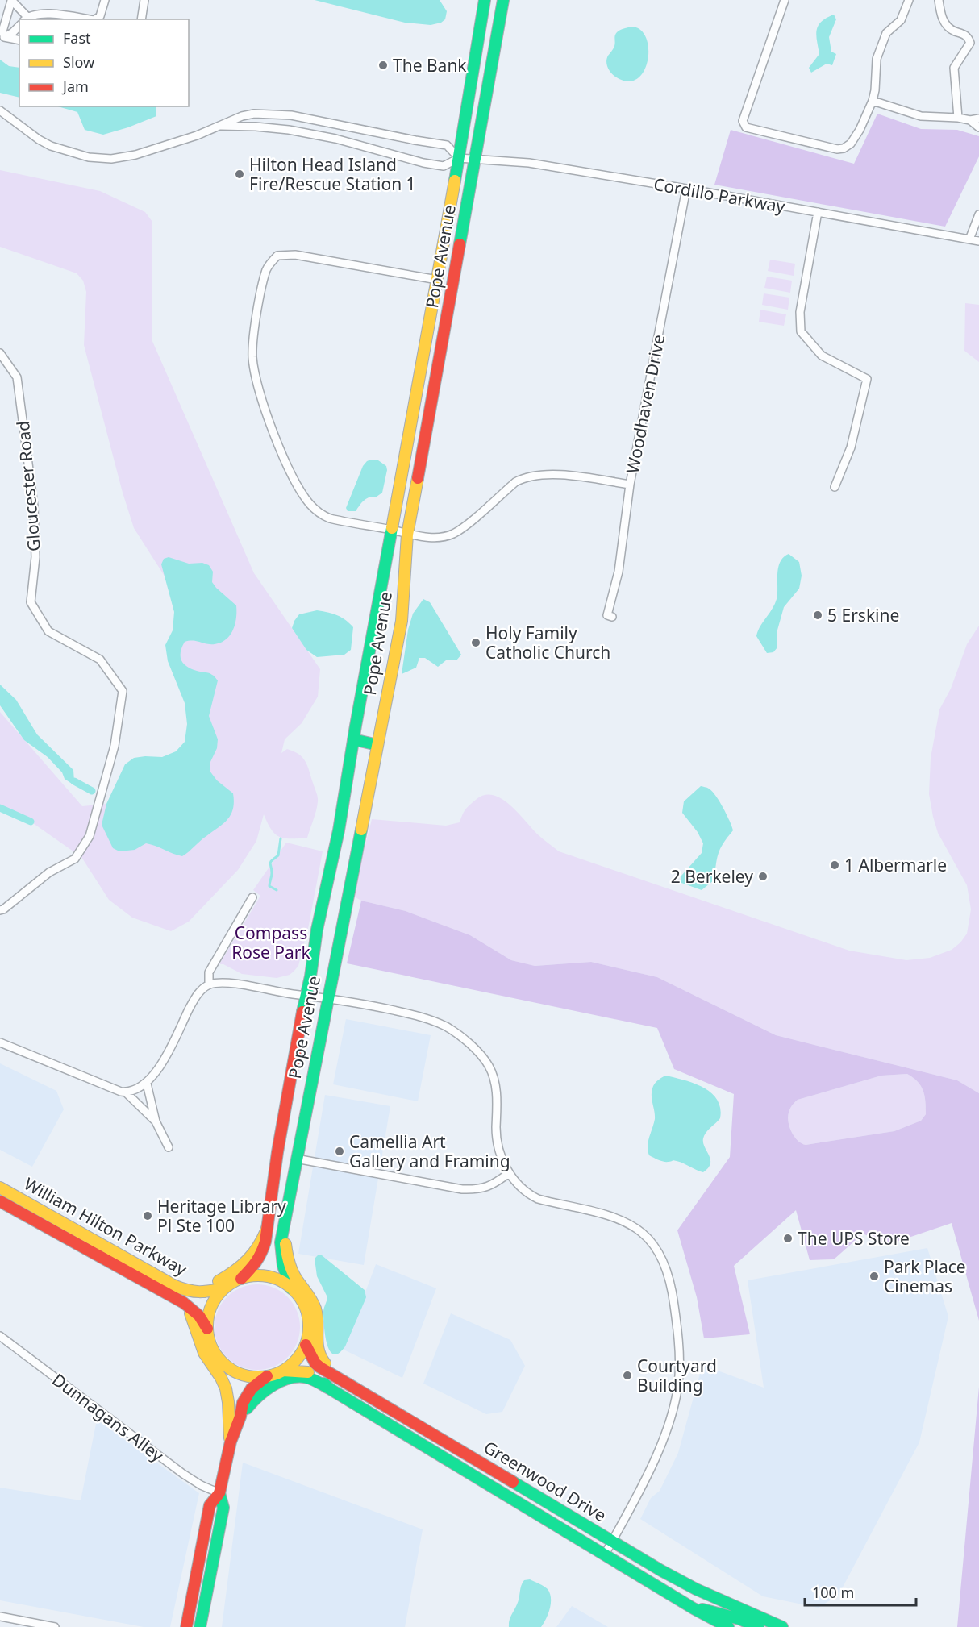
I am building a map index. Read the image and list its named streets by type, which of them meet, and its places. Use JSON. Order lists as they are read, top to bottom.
{
  "streets": {
    "main road": ["Pope Avenue", "William Hilton Parkway", "Greenwood Drive"],
    "street": [
      "Cordillo Parkway",
      "Woodhaven Drive",
      "Gloucester Road",
      "Dunnagans Alley"
    ]
  },
  "crossings": [
    ["Cordillo Parkway", "Pope Avenue"],
    ["Cordillo Parkway", "Woodhaven Drive"],
    ["Pope Avenue", "William Hilton Parkway"],
    ["Pope Avenue", "Greenwood Drive"],
    ["William Hilton Parkway", "Greenwood Drive"]
  ],
  "parks": ["Compass Rose Park"],
  "places": [
    "The Bank",
    "Hilton Head Island Fire/Rescue Station 1",
    "5 Erskine",
    "Holy Family Catholic Church",
    "1 Albermarle",
    "2 Berkeley",
    "Camellia Art Gallery and Framing",
    "Heritage Library Pl Ste 100",
    "The UPS Store",
    "Park Place Cinemas",
    "Courtyard Building"
  ],
  "legend": ["Fast", "Slow", "Jam"],
  "scale_bar": "100 m"
}
